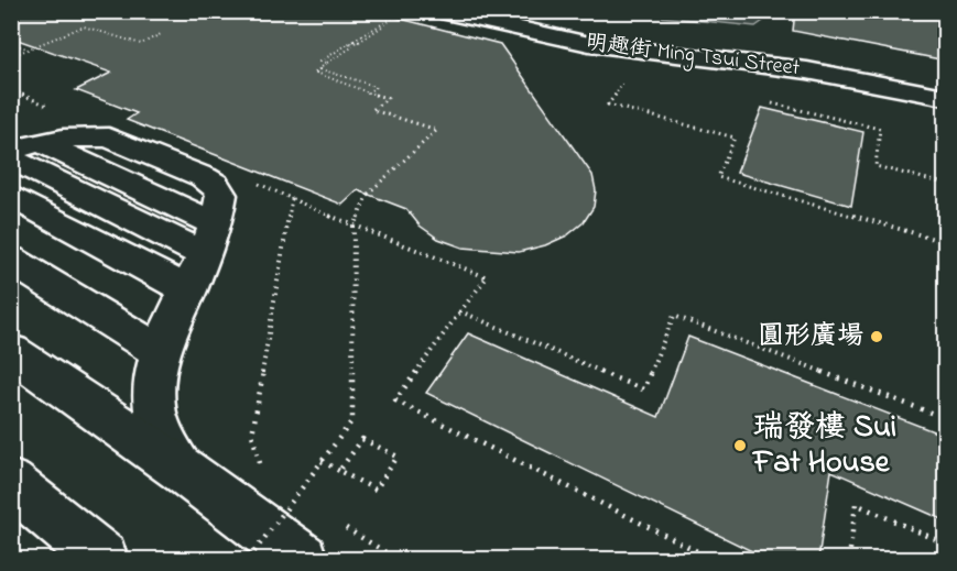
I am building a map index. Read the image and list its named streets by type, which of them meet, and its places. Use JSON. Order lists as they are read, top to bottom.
{
  "streets": {
    "main road": ["明趣街 Ming Tsui Street"]
  },
  "places": ["圓形廣場", "瑞發樓 Sui Fat House"]
}
